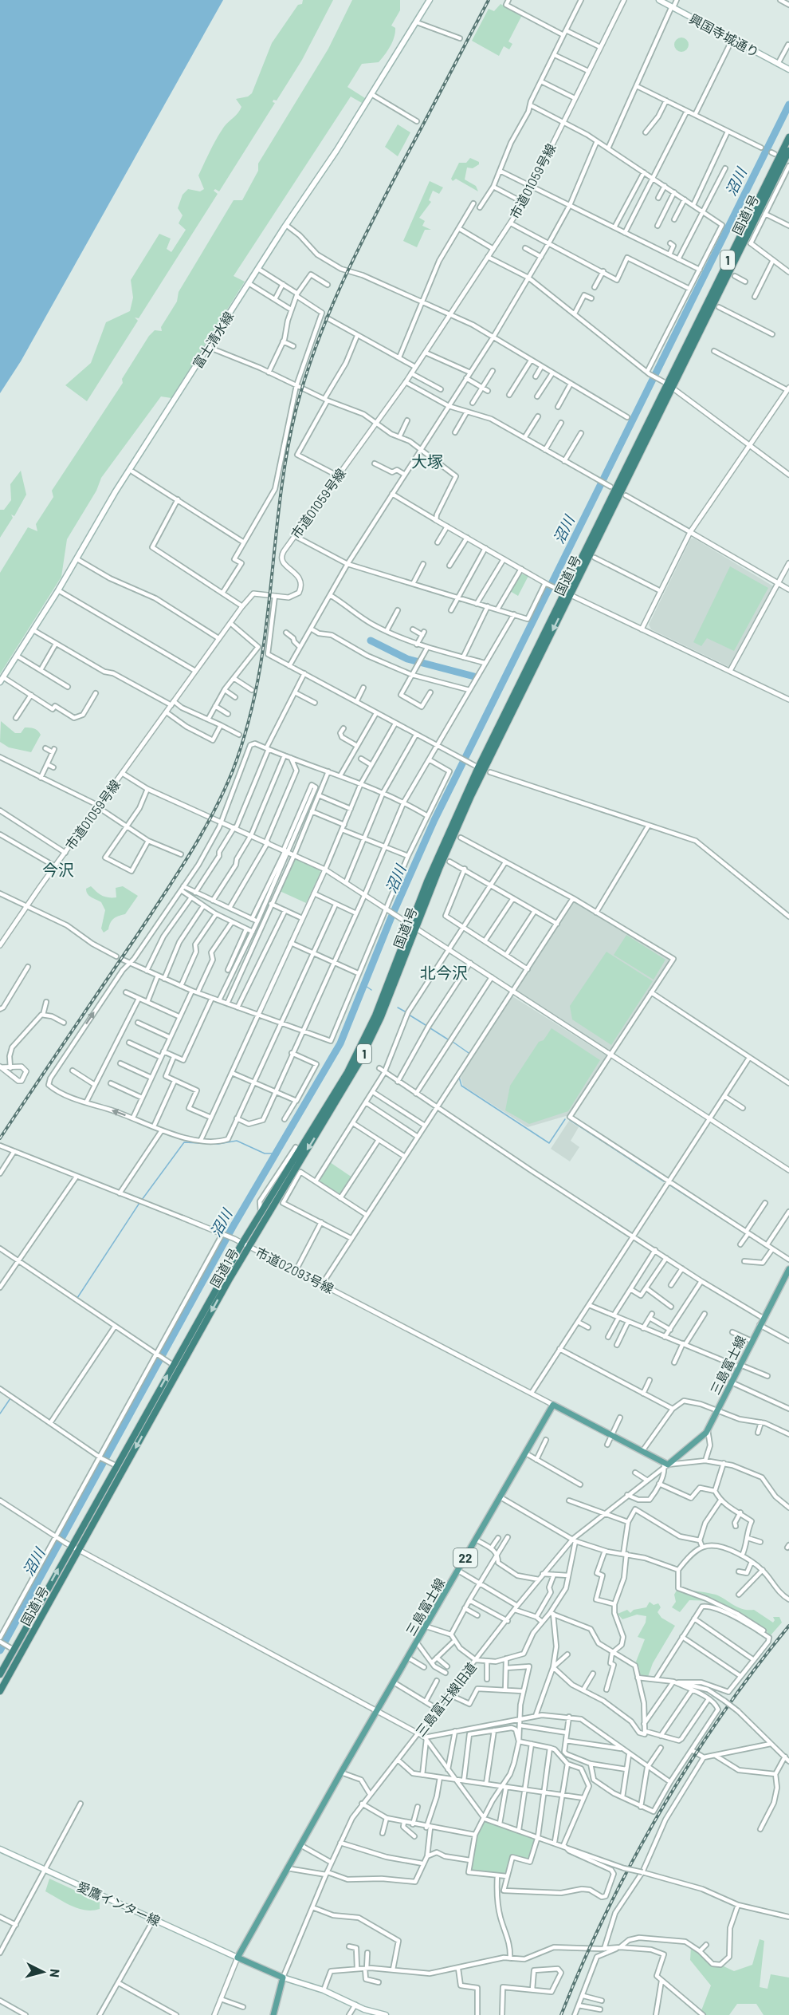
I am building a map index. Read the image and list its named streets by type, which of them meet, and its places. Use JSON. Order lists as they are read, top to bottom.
{
  "streets": {
    "highway": ["国道1号", "1"],
    "main road": [
      "興国寺城通り",
      "富士清水線",
      "三島富士線",
      "22",
      "愛鷹インター線"
    ],
    "street": ["市道01059号線", "市道02093号線", "三島富士線旧道"]
  },
  "crossings": [
    ["国道1号", "市道02093号線"],
    ["市道02093号線", "三島富士線"],
    ["三島富士線", "三島富士線旧道"],
    ["三島富士線", "愛鷹インター線"]
  ],
  "districts": ["大塚", "今沢", "北今沢"],
  "water": ["沼川"],
  "north": "right"
}
